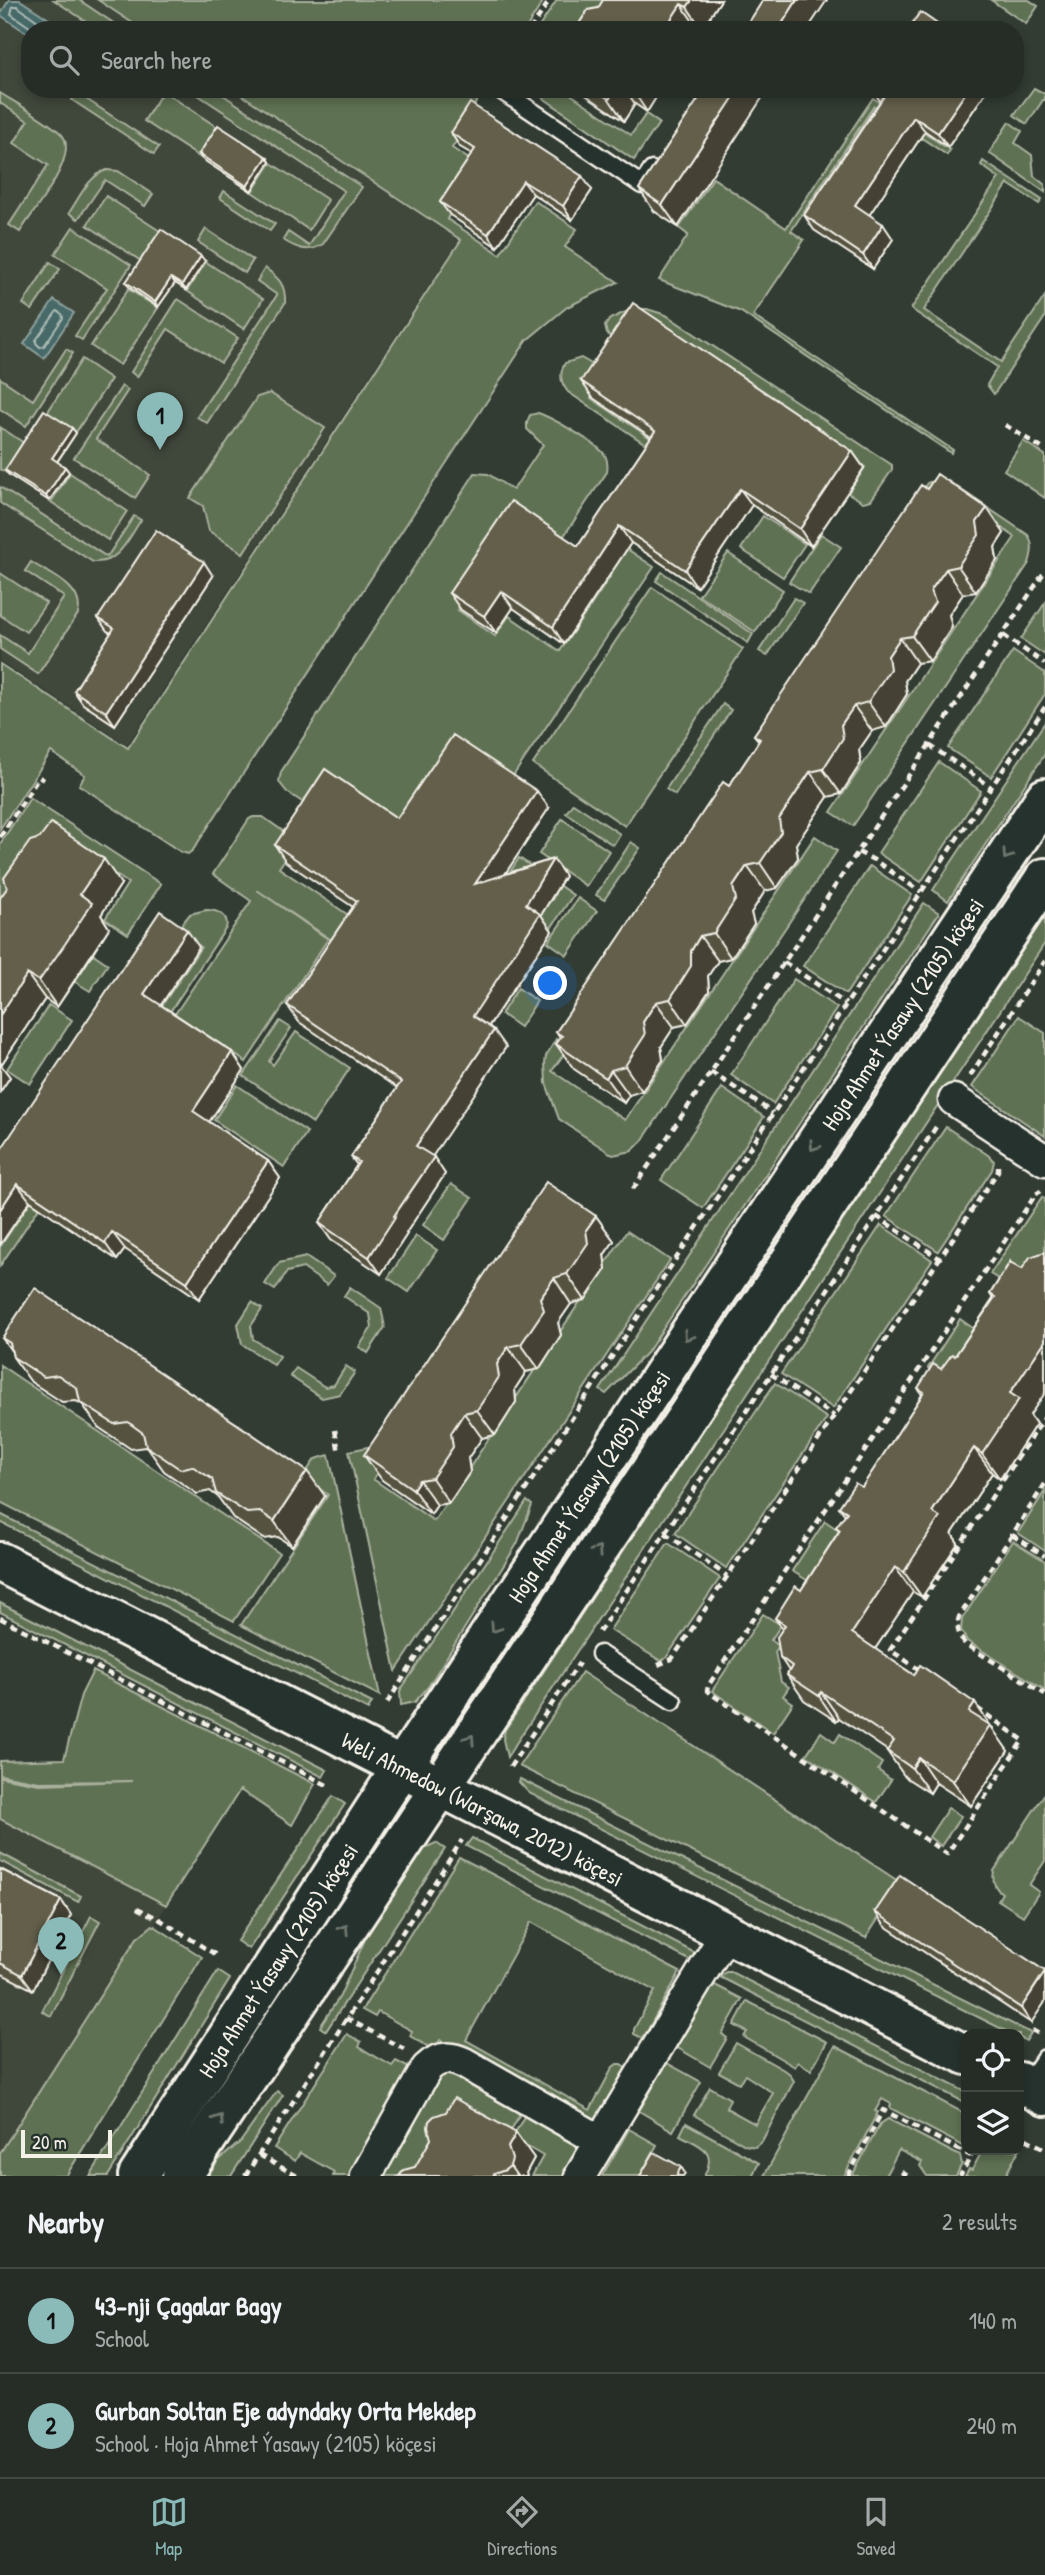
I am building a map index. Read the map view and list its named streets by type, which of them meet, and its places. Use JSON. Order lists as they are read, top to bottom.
{
  "streets": {
    "main road": ["Hoja Ahmet Ýasawy (2105) köçesi", "Weli Ahmedow (Warşawa, 2012) köçesi"]
  },
  "crossings": [
    ["Hoja Ahmet Ýasawy (2105) köçesi", "Weli Ahmedow (Warşawa, 2012) köçesi"]
  ],
  "scale_bar": "20 m",
  "page": {
    "search": "Search here",
    "pins": ["1", "2"],
    "scale": "20 m",
    "heading": ["Nearby", "2 results"],
    "list": [
      {
        "mark": "1",
        "name": "43-nji Çagalar Bagy",
        "note": "School",
        "value": "140 m"
      },
      {
        "mark": "2",
        "name": "Gurban Soltan Eje adyndaky Orta Mekdep",
        "note": "School · Hoja Ahmet Ýasawy (2105) köçesi",
        "value": "240 m"
      }
    ],
    "nav": ["Map", "Directions", "Saved"]
  }
}
